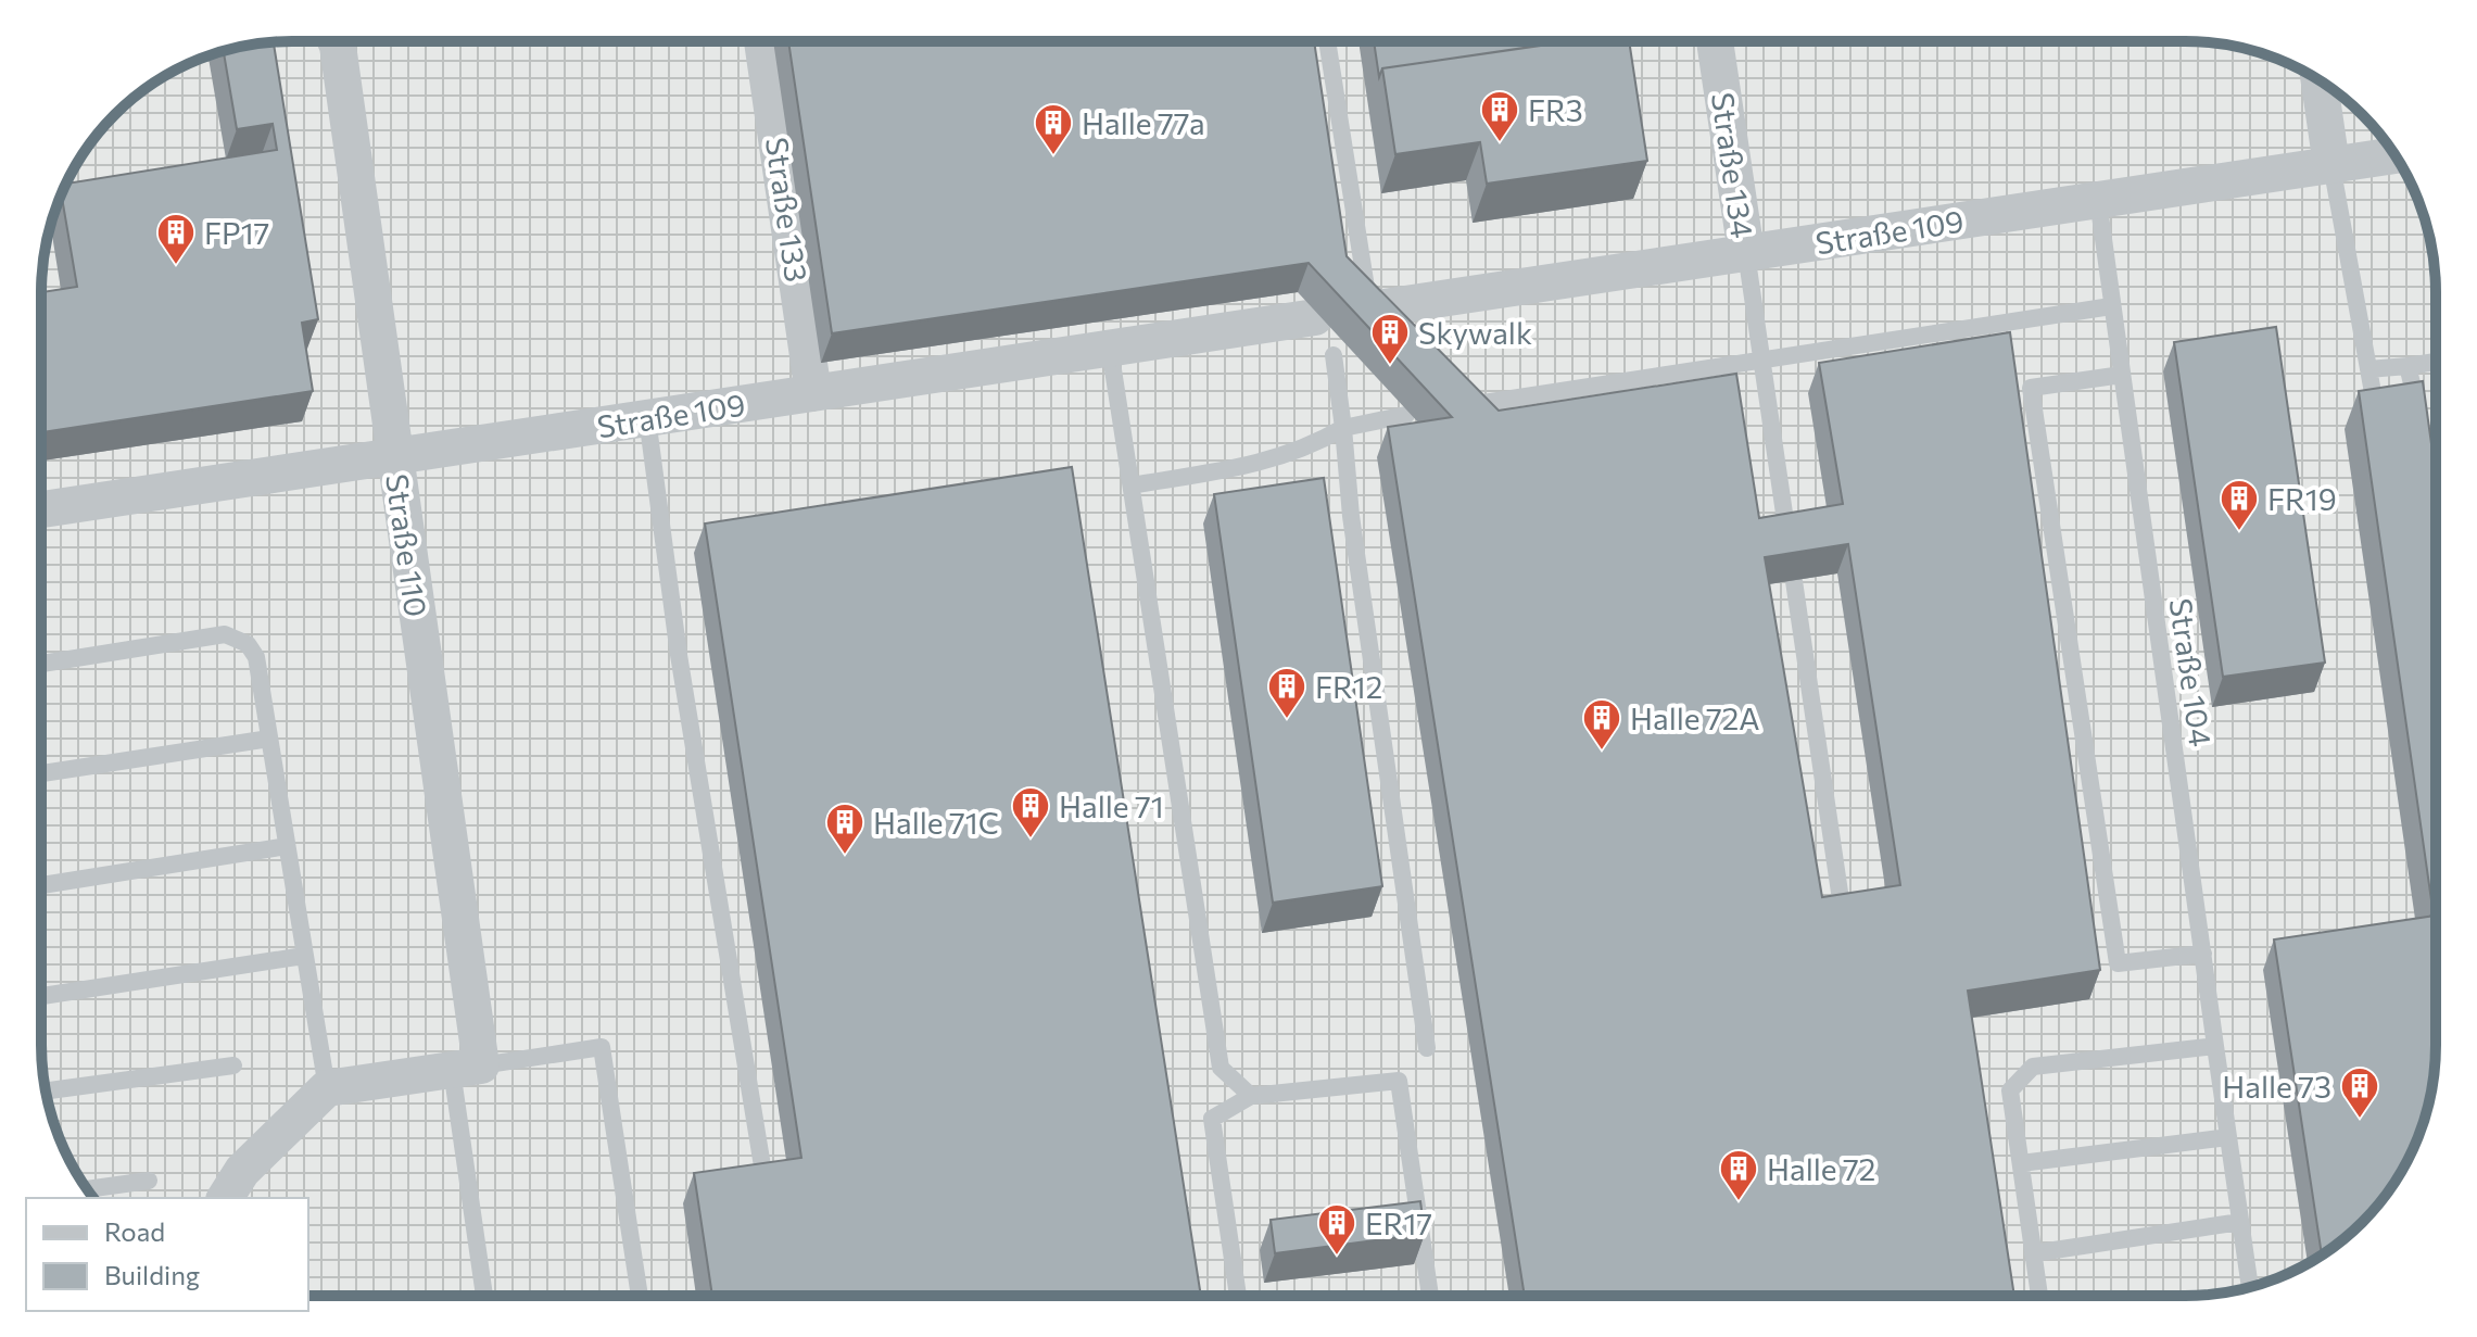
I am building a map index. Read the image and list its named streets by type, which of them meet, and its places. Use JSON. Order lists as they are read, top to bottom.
{
  "streets": {
    "street": [
      "Straße 134",
      "Straße 133",
      "Straße 109",
      "Straße 110"
    ],
    "lane": ["Straße 104"]
  },
  "crossings": [
    ["Straße 134", "Straße 109"],
    ["Straße 133", "Straße 109"],
    ["Straße 109", "Straße 110"],
    ["Straße 109", "Straße 104"]
  ],
  "places": {
    "building": [
      "FR3",
      "Halle 77a",
      "FP17",
      "Skywalk",
      "FR19",
      "FR12",
      "Halle 72A",
      "Halle 71",
      "Halle 71C",
      "Halle 73",
      "Halle 72",
      "ER17"
    ]
  },
  "legend": ["Road", "Building"]
}
